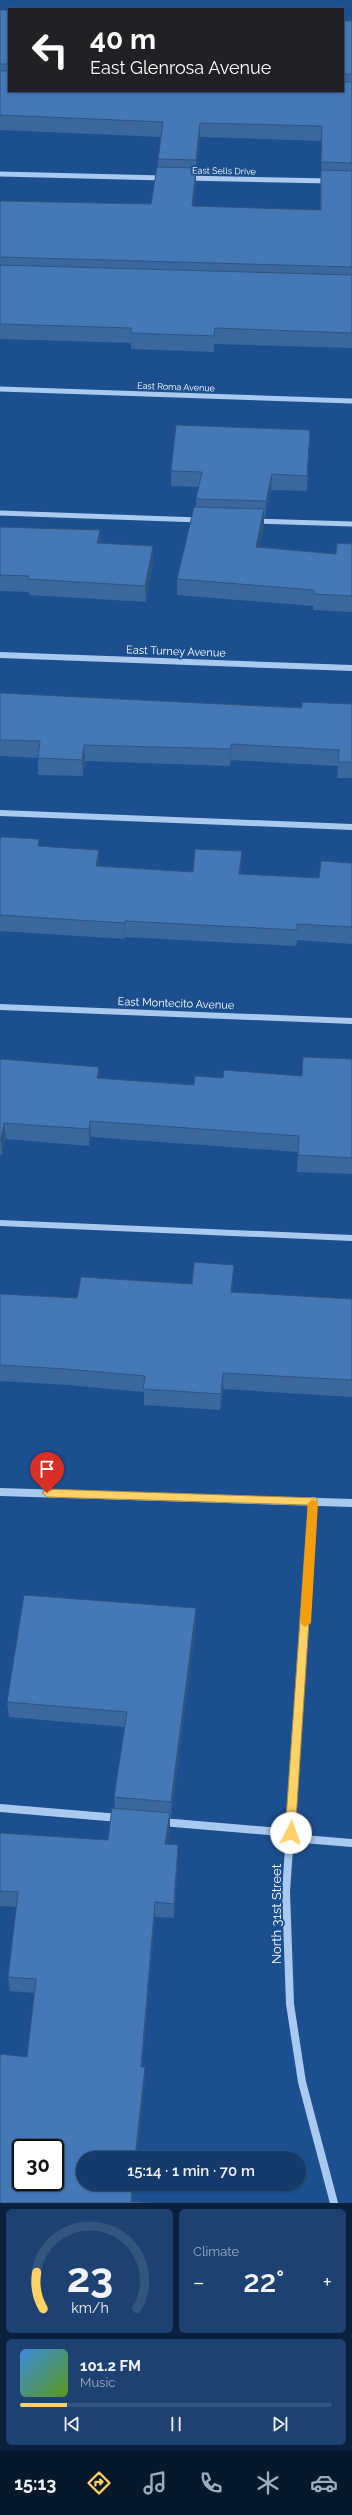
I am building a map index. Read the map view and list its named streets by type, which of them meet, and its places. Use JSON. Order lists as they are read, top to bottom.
{
  "streets": {
    "street": [
      "East Sells Drive",
      "East Roma Avenue",
      "East Turney Avenue",
      "East Montecito Avenue",
      "North 31st Street"
    ]
  },
  "page": {
    "turn": ["40 m", "East Glenrosa Avenue"],
    "limit": "30",
    "trip": "15:14 · 1 min · 70 m",
    "tile": "Climate",
    "heat": ["−", "22°", "+"],
    "song": ["101.2 FM", "Music"],
    "tabs": "15:13",
    "gauge": ["23", "km/h"]
  }
}
